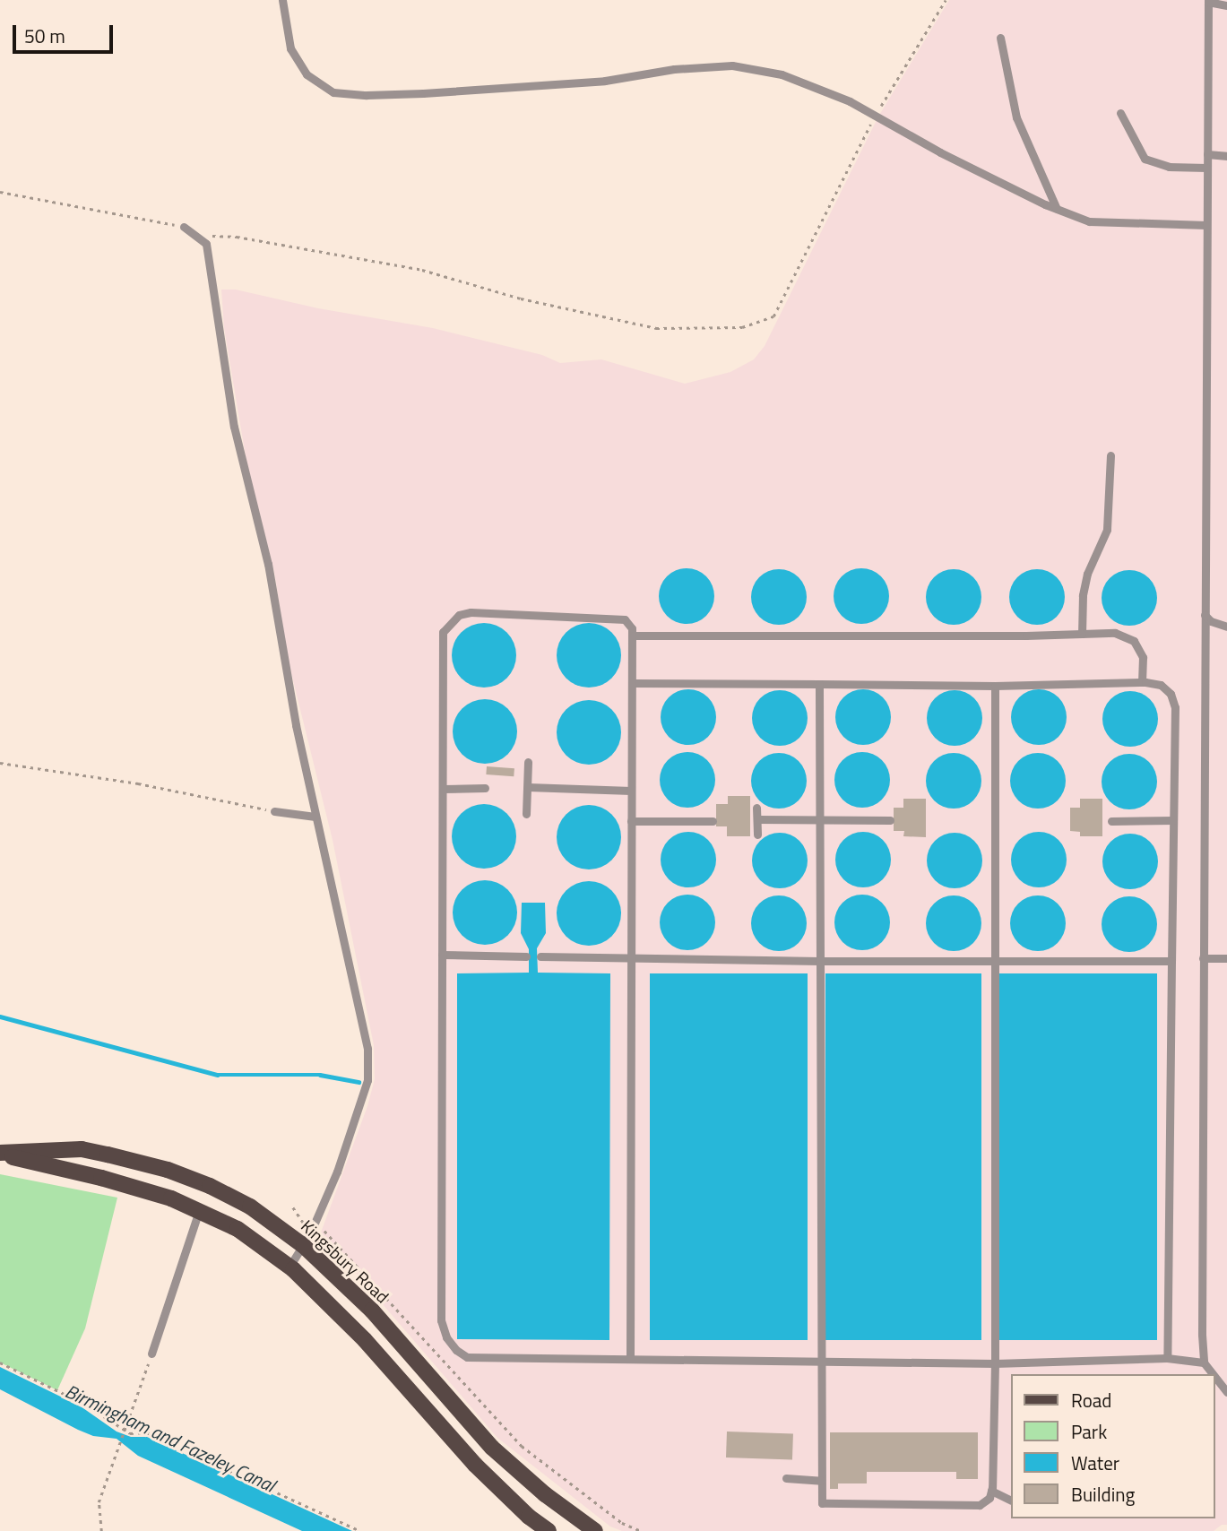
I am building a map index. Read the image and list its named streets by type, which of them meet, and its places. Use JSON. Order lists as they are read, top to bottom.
{
  "streets": {
    "main road": ["Kingsbury Road"]
  },
  "water": ["Birmingham and Fazeley Canal"],
  "legend": [
    "Road",
    "Park",
    "Water",
    "Building"
  ],
  "scale_bar": "50 m"
}
